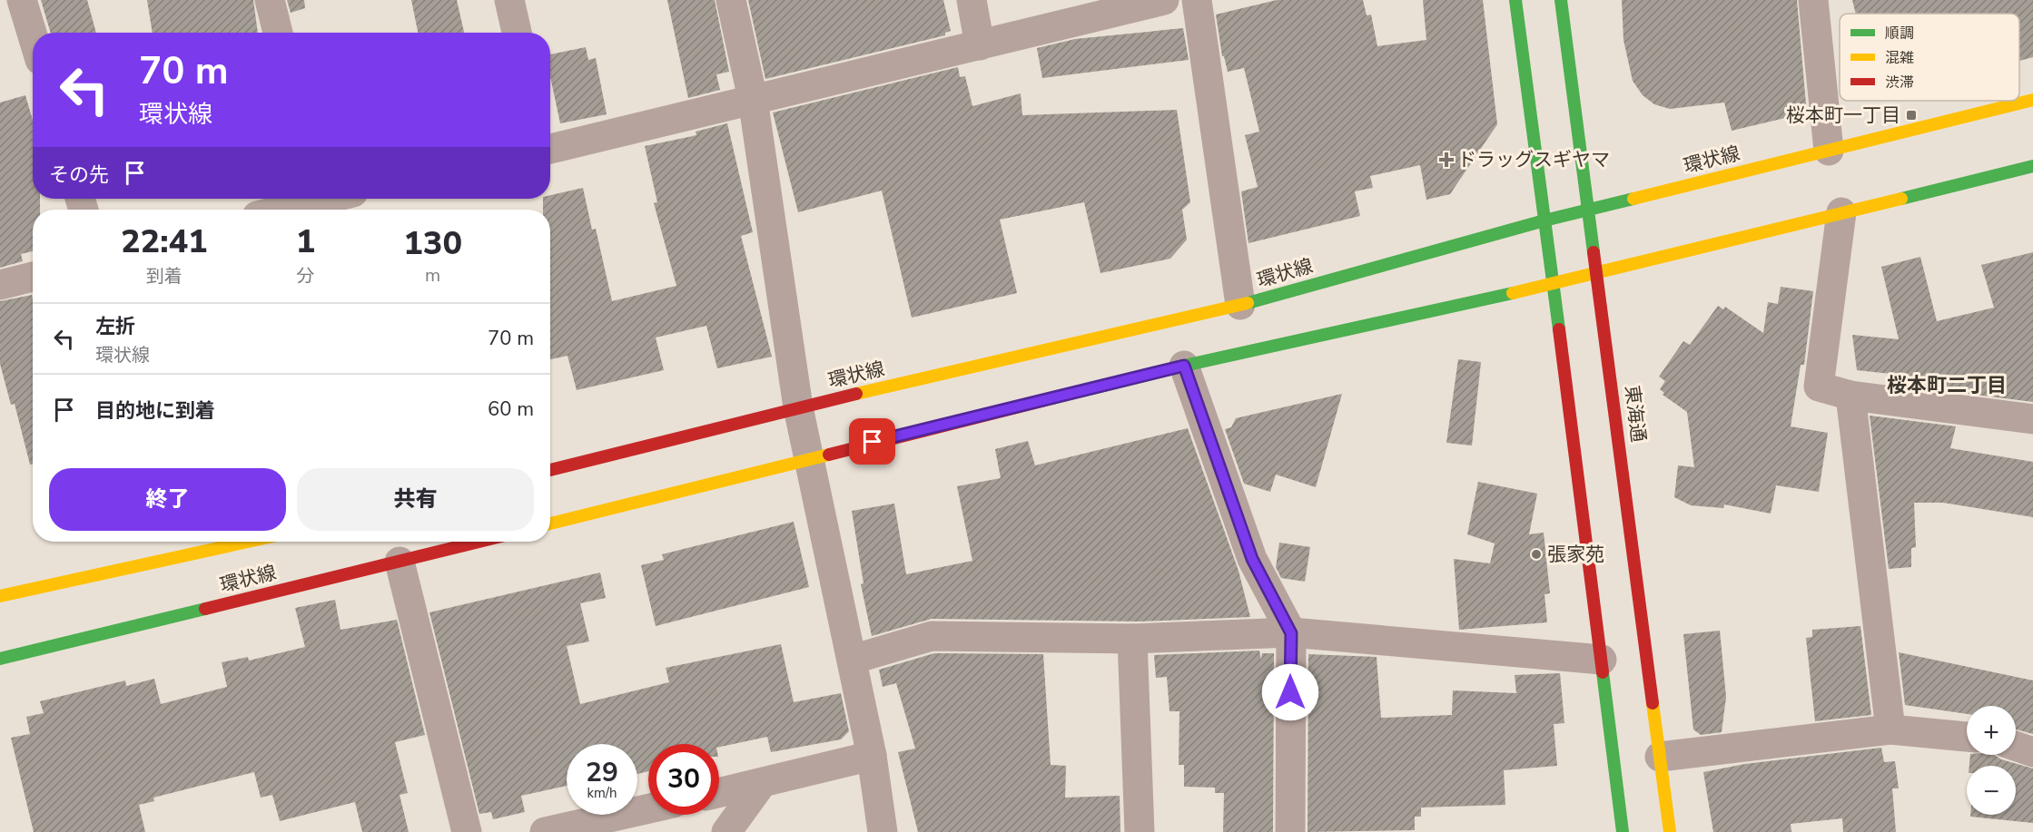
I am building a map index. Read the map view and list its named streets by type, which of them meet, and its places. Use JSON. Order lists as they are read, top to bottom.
{
  "streets": {
    "main road": ["環状線", "東海通"]
  },
  "crossings": [
    ["環状線", "東海通"]
  ],
  "districts": ["桜本町二丁目"],
  "places": {
    "transit": ["桜本町一丁目"],
    "health": ["ドラッグスギヤマ"],
    "other": ["張家苑"]
  },
  "legend": ["順調", "混雑", "渋滞"],
  "page": {
    "turn": ["70 m", "環状線"],
    "then": "その先",
    "eta": [
      "22:41",
      "到着",
      "1",
      "分",
      "130",
      "m"
    ],
    "list": [
      {
        "name": "左折",
        "note": "環状線",
        "value": "70 m"
      },
      {
        "name": "目的地に到着",
        "value": "60 m"
      }
    ],
    "buttons": ["終了", "共有"],
    "map_buttons": ["+", "−"],
    "speed": "29 km/h",
    "limit": "30"
  }
}
